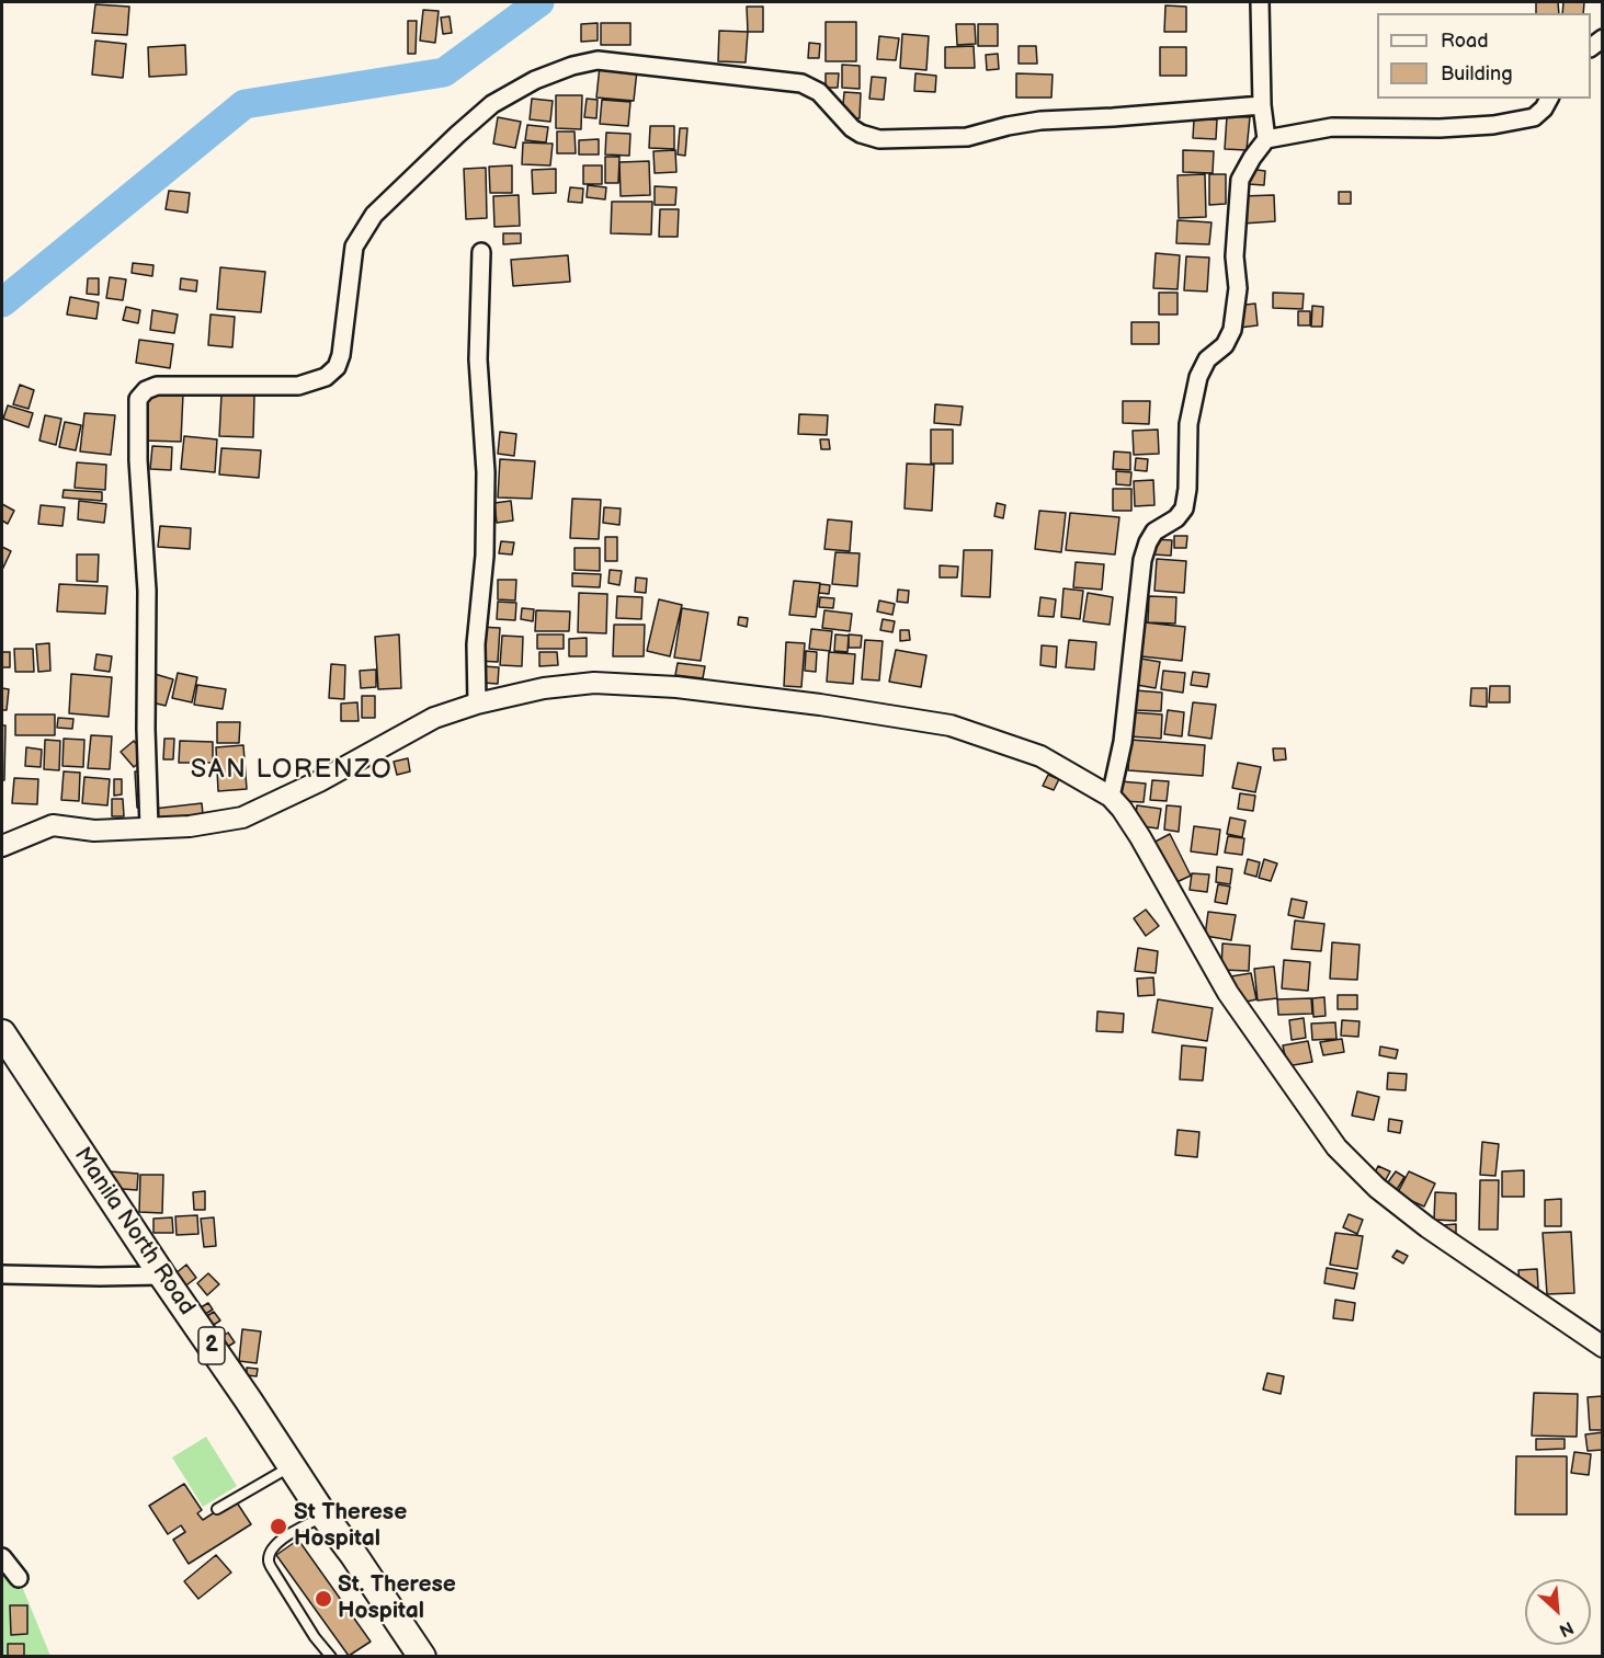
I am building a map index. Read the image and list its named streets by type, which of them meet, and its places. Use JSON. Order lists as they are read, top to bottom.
{
  "streets": {
    "highway": ["Manila North Road", "2"]
  },
  "districts": ["SAN LORENZO"],
  "places": ["St Therese Hospital", "St. Therese Hospital"],
  "legend": ["Road", "Building"],
  "north": "bottom right"
}
